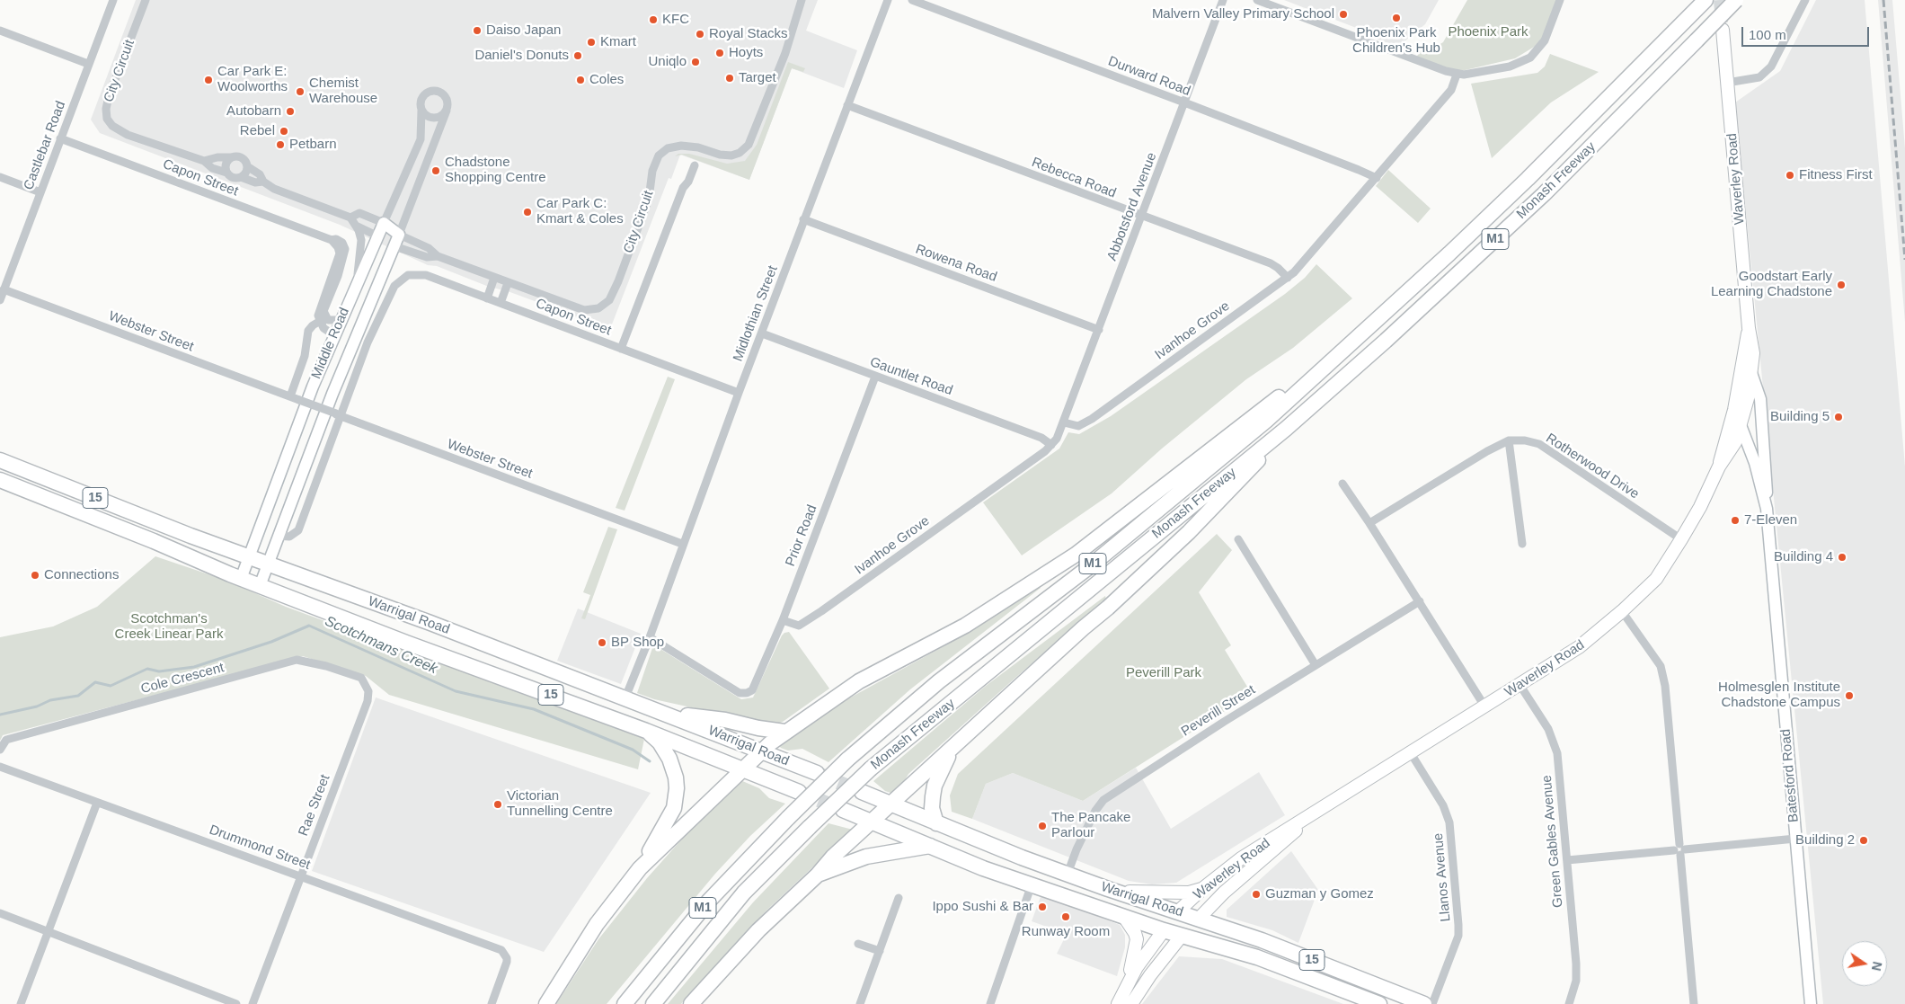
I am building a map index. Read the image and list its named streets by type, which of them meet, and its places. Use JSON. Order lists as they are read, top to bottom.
{
  "streets": {
    "highway": [
      "Waverley Road",
      "Monash Freeway",
      "M1",
      "15",
      "Warrigal Road"
    ],
    "street": [
      "City Circuit",
      "Durward Road",
      "Castlebar Road",
      "Capon Street",
      "Rebecca Road",
      "Abbotsford Avenue",
      "Rowena Road",
      "Midlothian Street",
      "Ivanhoe Grove",
      "Webster Street",
      "Middle Road",
      "Gauntlet Road",
      "Rotherwood Drive",
      "Prior Road",
      "Cole Crescent",
      "Peverill Street",
      "Batesford Road",
      "Rae Street",
      "Green Gables Avenue",
      "Drummond Street",
      "Llanos Avenue"
    ]
  },
  "crossings": [
    ["City Circuit", "Middle Road"],
    ["Durward Road", "Abbotsford Avenue"],
    ["Durward Road", "Ivanhoe Grove"],
    ["Castlebar Road", "Capon Street"],
    ["Castlebar Road", "Webster Street"],
    ["Capon Street", "Midlothian Street"],
    ["Capon Street", "Webster Street"],
    ["Rebecca Road", "Abbotsford Avenue"],
    ["Rebecca Road", "Midlothian Street"],
    ["Rebecca Road", "Ivanhoe Grove"],
    ["Waverley Road", "Rotherwood Drive"],
    ["Waverley Road", "Warrigal Road"],
    ["Waverley Road", "Batesford Road"],
    ["Waverley Road", "Green Gables Avenue"],
    ["Waverley Road", "Llanos Avenue"],
    ["Abbotsford Avenue", "Rowena Road"],
    ["Abbotsford Avenue", "Ivanhoe Grove"],
    ["Rowena Road", "Midlothian Street"],
    ["Midlothian Street", "Webster Street"],
    ["Midlothian Street", "Gauntlet Road"],
    ["Midlothian Street", "Prior Road"],
    ["Midlothian Street", "Warrigal Road"],
    ["Ivanhoe Grove", "Gauntlet Road"],
    ["Ivanhoe Grove", "Prior Road"],
    ["Middle Road", "Warrigal Road"],
    ["Gauntlet Road", "Prior Road"],
    ["Warrigal Road", "Peverill Street"],
    ["Cole Crescent", "Rae Street"],
    ["Rae Street", "Drummond Street"]
  ],
  "water": ["Scotchmans Creek"],
  "parks": ["Phoenix Park", "Scotchman's Creek Linear Park", "Peverill Park"],
  "places": [
    "Malvern Valley Primary School",
    "Phoenix Park Children's Hub",
    "KFC",
    "Daiso Japan",
    "Royal Stacks",
    "Kmart",
    "Hoyts",
    "Daniel's Donuts",
    "Uniqlo",
    "Target",
    "Car Park E: Woolworths",
    "Coles",
    "Chemist Warehouse",
    "Autobarn",
    "Rebel",
    "Petbarn",
    "Chadstone Shopping Centre",
    "Fitness First",
    "Car Park C: Kmart & Coles",
    "Goodstart Early Learning Chadstone",
    "Building 5",
    "7-Eleven",
    "Building 4",
    "Connections",
    "BP Shop",
    "Holmesglen Institute Chadstone Campus",
    "Victorian Tunnelling Centre",
    "The Pancake Parlour",
    "Building 2",
    "Guzman y Gomez",
    "Ippo Sushi & Bar",
    "Runway Room"
  ],
  "scale_bar": "100 m",
  "north": "right"
}
